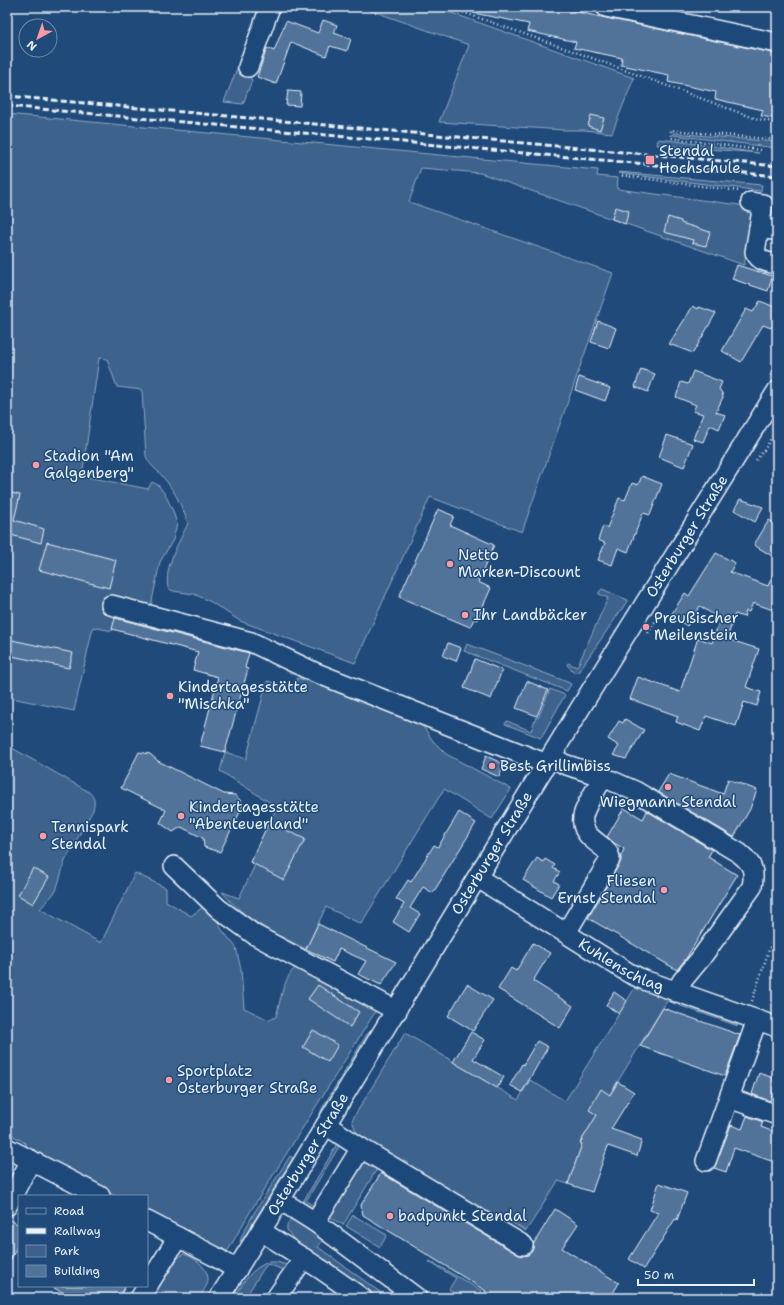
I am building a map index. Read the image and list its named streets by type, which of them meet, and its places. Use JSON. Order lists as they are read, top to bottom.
{
  "streets": {
    "street": ["Osterburger Straße", "Kuhlenschlag"]
  },
  "crossings": [
    ["Osterburger Straße", "Kuhlenschlag"]
  ],
  "places": {
    "transit": ["Stendal Hochschule"],
    "other": [
      "Stadion \"Am Galgenberg\"",
      "Netto Marken-Discount",
      "Ihr Landbäcker",
      "Preußischer Meilenstein",
      "Kindertagesstätte \"Mischka\"",
      "Best Grillimbiss",
      "Wiegmann Stendal",
      "Kindertagesstätte \"Abenteuerland\"",
      "Tennispark Stendal",
      "Fliesen Ernst Stendal",
      "Sportplatz Osterburger Straße",
      "badpunkt Stendal"
    ]
  },
  "legend": [
    "Road",
    "Railway",
    "Park",
    "Building"
  ],
  "scale_bar": "50 m",
  "north": "bottom left"
}
